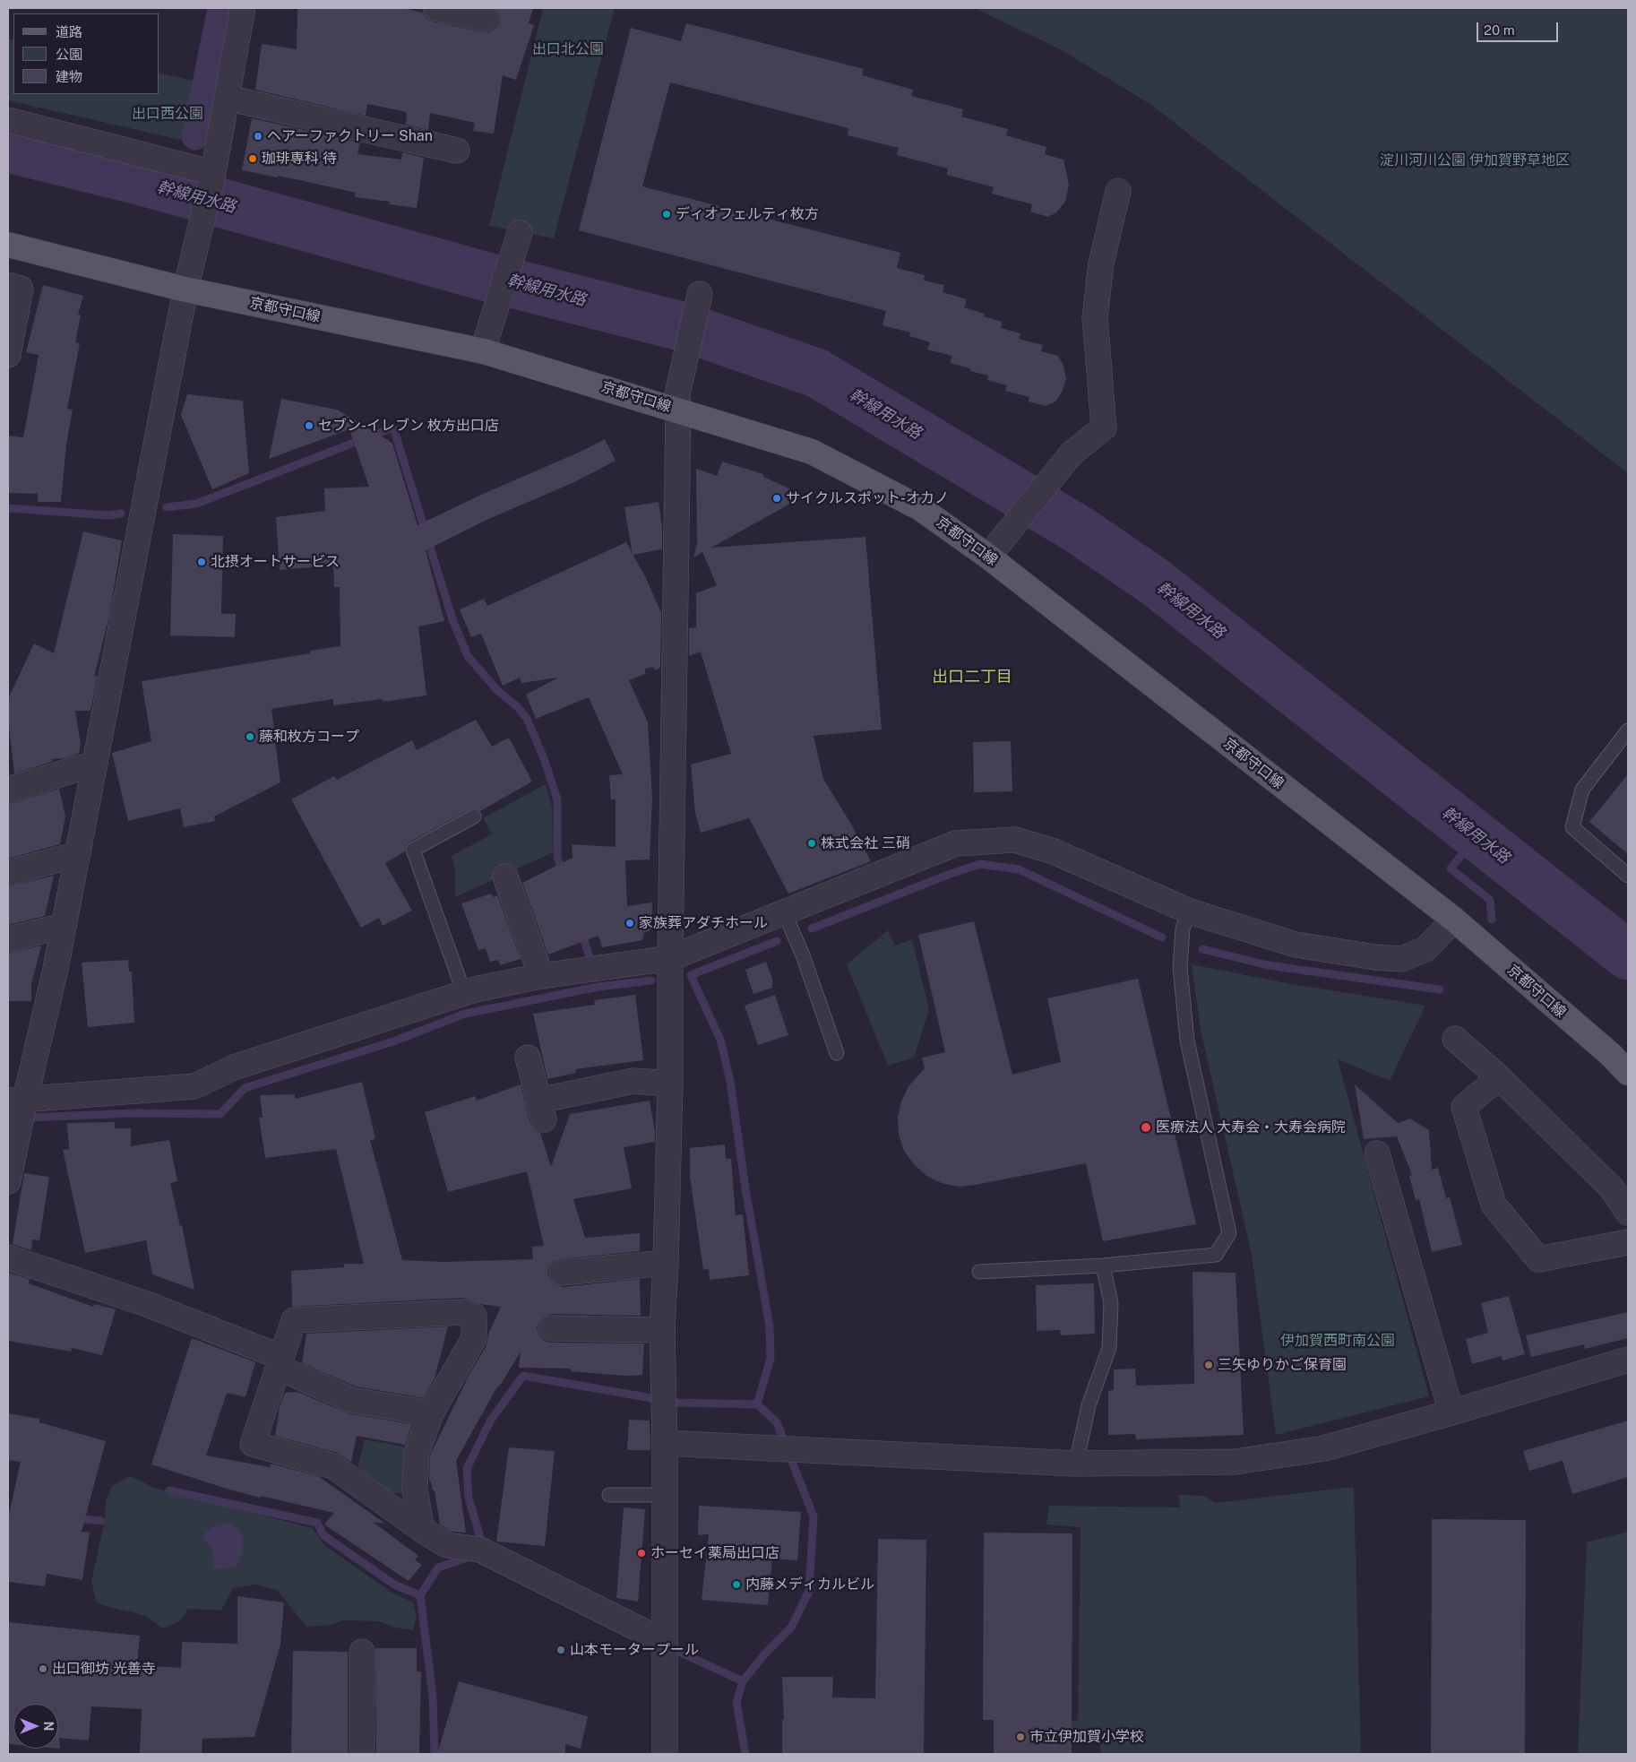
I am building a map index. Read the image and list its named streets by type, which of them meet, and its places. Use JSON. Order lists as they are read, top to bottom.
{
  "streets": {
    "main road": ["京都守口線"]
  },
  "districts": ["出口二丁目"],
  "water": ["幹線用水路"],
  "parks": [
    "出口北公園",
    "出口西公園",
    "淀川河川公園 伊加賀野草地区",
    "伊加賀西町南公園"
  ],
  "places": [
    "ヘアーファクトリー Shan",
    "珈琲専科 待",
    "ディオフェルティ枚方",
    "セブン-イレブン 枚方出口店",
    "サイクルスポット-オカノ",
    "北摂オートサービス",
    "藤和枚方コープ",
    "株式会社 三硝",
    "家族葬アダチホール",
    "医療法人 大寿会・大寿会病院",
    "三矢ゆりかご保育園",
    "ホーセイ薬局出口店",
    "内藤メディカルビル",
    "山本モータープール",
    "出口御坊 光善寺",
    "市立伊加賀小学校"
  ],
  "legend": ["道路", "公園", "建物"],
  "scale_bar": "20 m",
  "north": "right"
}
